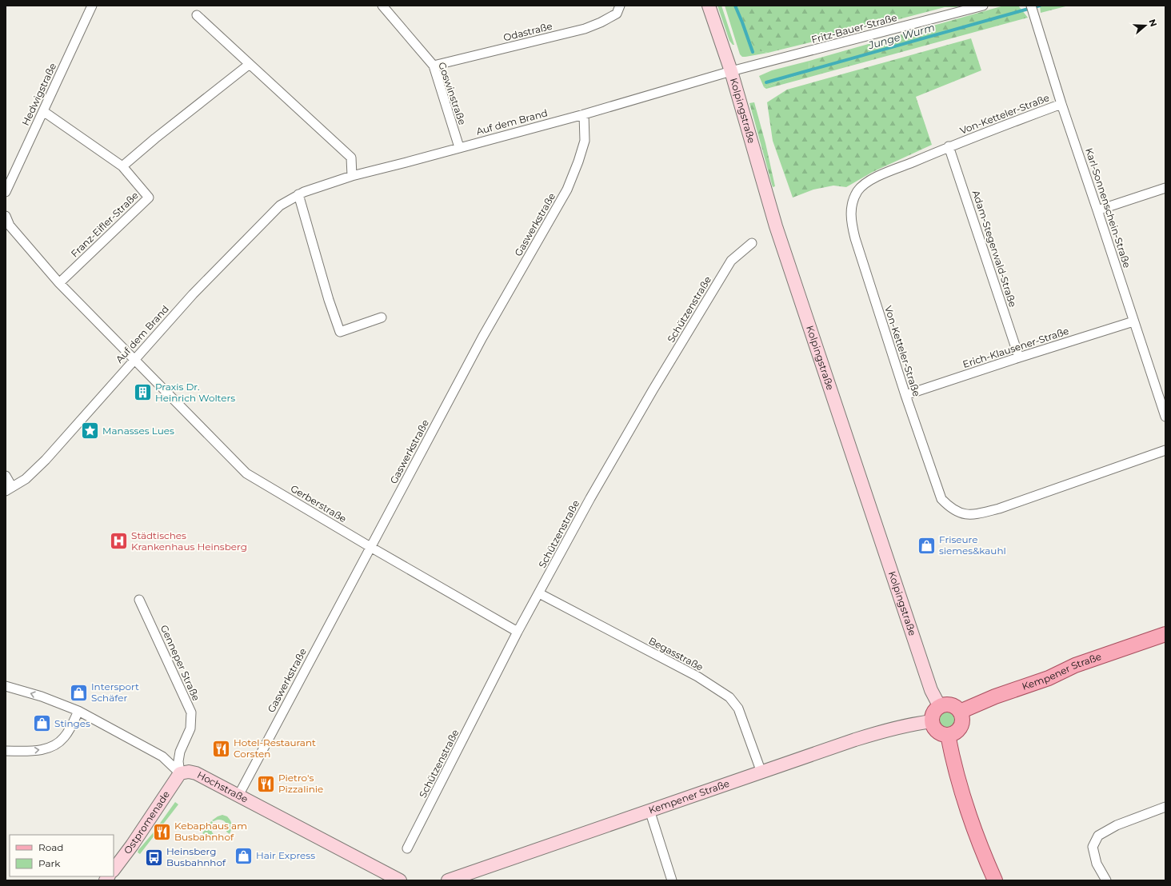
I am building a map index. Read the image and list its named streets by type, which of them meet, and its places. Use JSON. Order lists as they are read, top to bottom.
{
  "streets": {
    "main road": ["Kempener Straße"],
    "street": [
      "Fritz-Bauer-Straße",
      "Odastraße",
      "Goswinstraße",
      "Hedwigstraße",
      "Kolpingstraße",
      "Von-Ketteler-Straße",
      "Auf dem Brand",
      "Karl-Sonnenschein-Straße",
      "Franz-Eifler-Straße",
      "Gaswerkstraße",
      "Adam-Stegerwald-Straße",
      "Schützenstraße",
      "Erich-Klausener-Straße",
      "Gerberstraße",
      "Begasstraße",
      "Genneper Straße",
      "Hochstraße",
      "Ostpromenade"
    ]
  },
  "crossings": [
    ["Fritz-Bauer-Straße", "Kolpingstraße"],
    ["Fritz-Bauer-Straße", "Auf dem Brand"],
    ["Odastraße", "Goswinstraße"],
    ["Goswinstraße", "Auf dem Brand"],
    ["Hedwigstraße", "Franz-Eifler-Straße"],
    ["Kolpingstraße", "Auf dem Brand"],
    ["Kolpingstraße", "Kempener Straße"],
    ["Von-Ketteler-Straße", "Karl-Sonnenschein-Straße"],
    ["Von-Ketteler-Straße", "Adam-Stegerwald-Straße"],
    ["Von-Ketteler-Straße", "Erich-Klausener-Straße"],
    ["Auf dem Brand", "Gaswerkstraße"],
    ["Auf dem Brand", "Gerberstraße"],
    ["Karl-Sonnenschein-Straße", "Erich-Klausener-Straße"],
    ["Gaswerkstraße", "Gerberstraße"],
    ["Gaswerkstraße", "Hochstraße"],
    ["Adam-Stegerwald-Straße", "Erich-Klausener-Straße"],
    ["Schützenstraße", "Gerberstraße"],
    ["Schützenstraße", "Begasstraße"],
    ["Begasstraße", "Kempener Straße"],
    ["Genneper Straße", "Hochstraße"],
    ["Genneper Straße", "Ostpromenade"],
    ["Hochstraße", "Ostpromenade"]
  ],
  "water": ["Junge Wurm"],
  "places": {
    "building": ["Praxis Dr. Heinrich Wolters"],
    "place": ["Manasses Lues"],
    "hospital": ["Städtisches Krankenhaus Heinsberg"],
    "shop": [
      "Friseure siemes&kauhl",
      "Intersport Schäfer",
      "Stinges",
      "Hair Express"
    ],
    "restaurant": ["Hotel-Restaurant Corsten", "Pietro's Pizzalinie", "Kebaphaus am Busbahnhof"],
    "bus stop": ["Heinsberg Busbahnhof"]
  },
  "legend": ["Road", "Park"],
  "north": "right"
}
